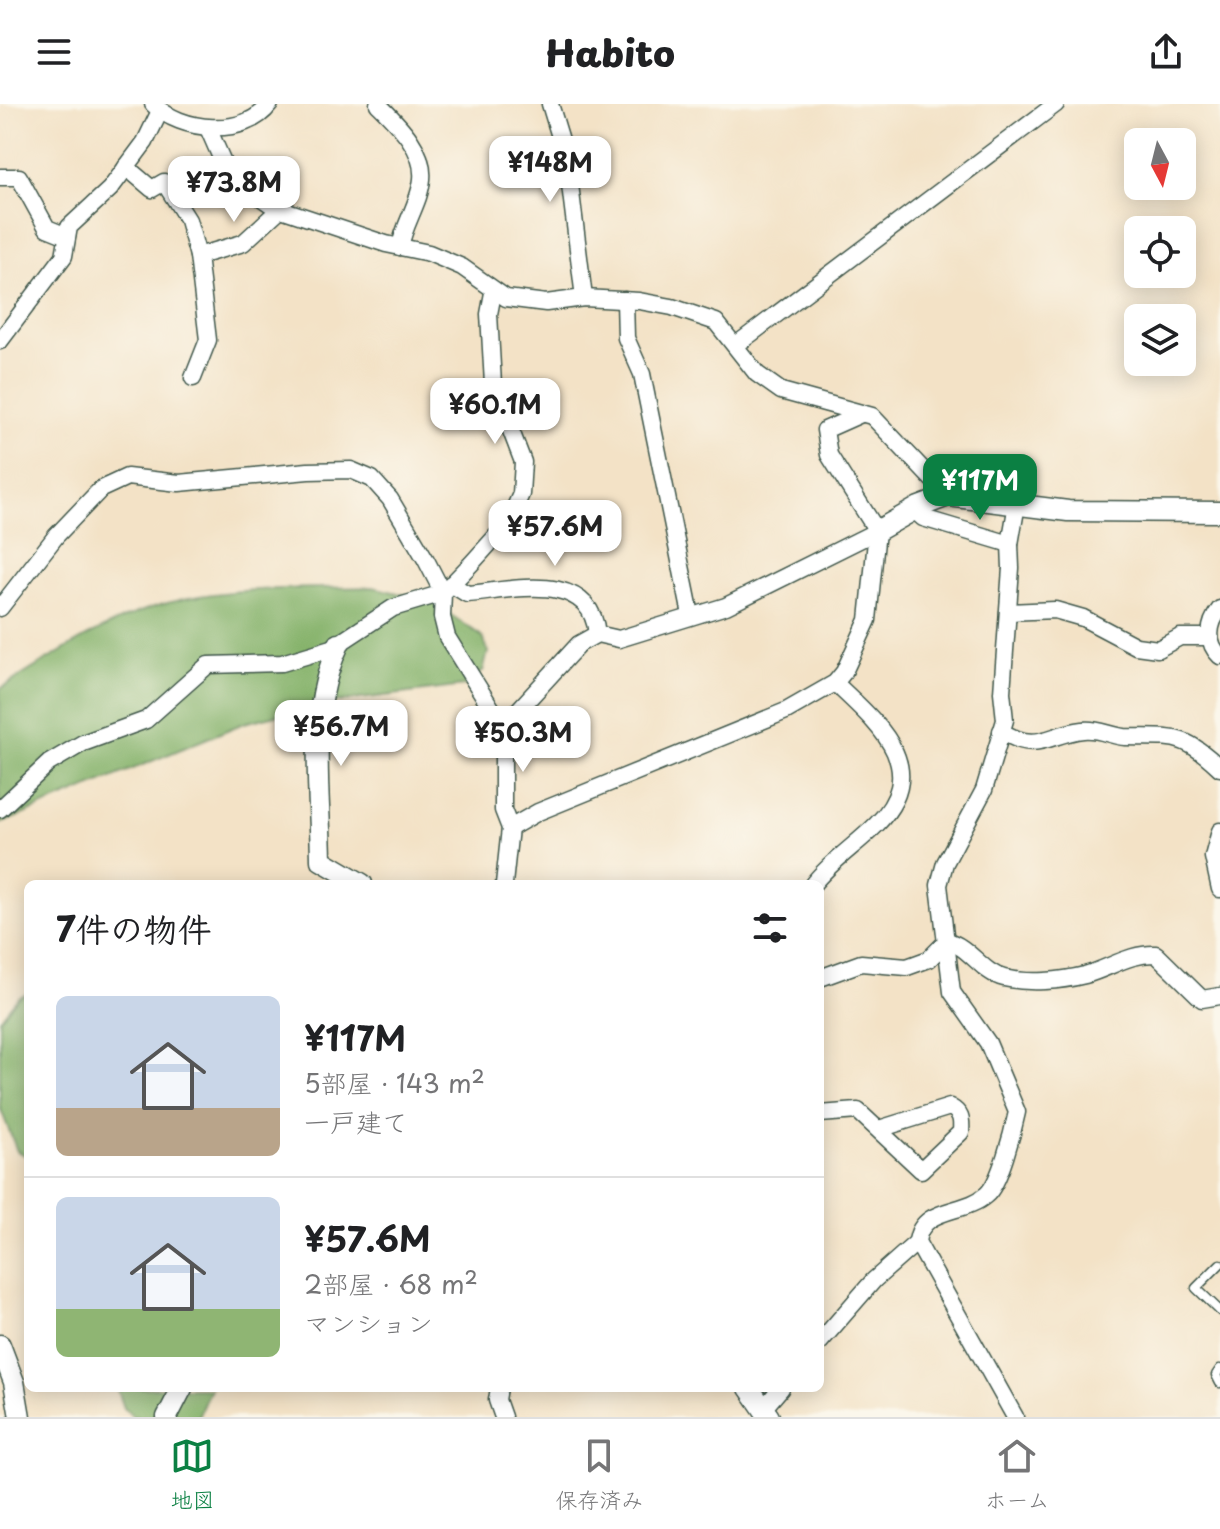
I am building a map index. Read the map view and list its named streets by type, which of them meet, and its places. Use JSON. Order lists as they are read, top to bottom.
{
  "north": "bottom",
  "page": {
    "header": "Habito",
    "price": [
      "¥148M",
      "¥73.8M",
      "¥60.1M",
      "¥117M",
      "¥57.6M",
      "¥56.7M",
      "¥50.3M"
    ],
    "heading": "7件の物件",
    "list": [
      {
        "name": "¥117M",
        "note": "5部屋 · 143 m² · 一戸建て"
      },
      {
        "name": "¥57.6M",
        "note": "2部屋 · 68 m² · マンション"
      }
    ],
    "tabs": ["地図", "保存済み", "ホーム"]
  }
}
